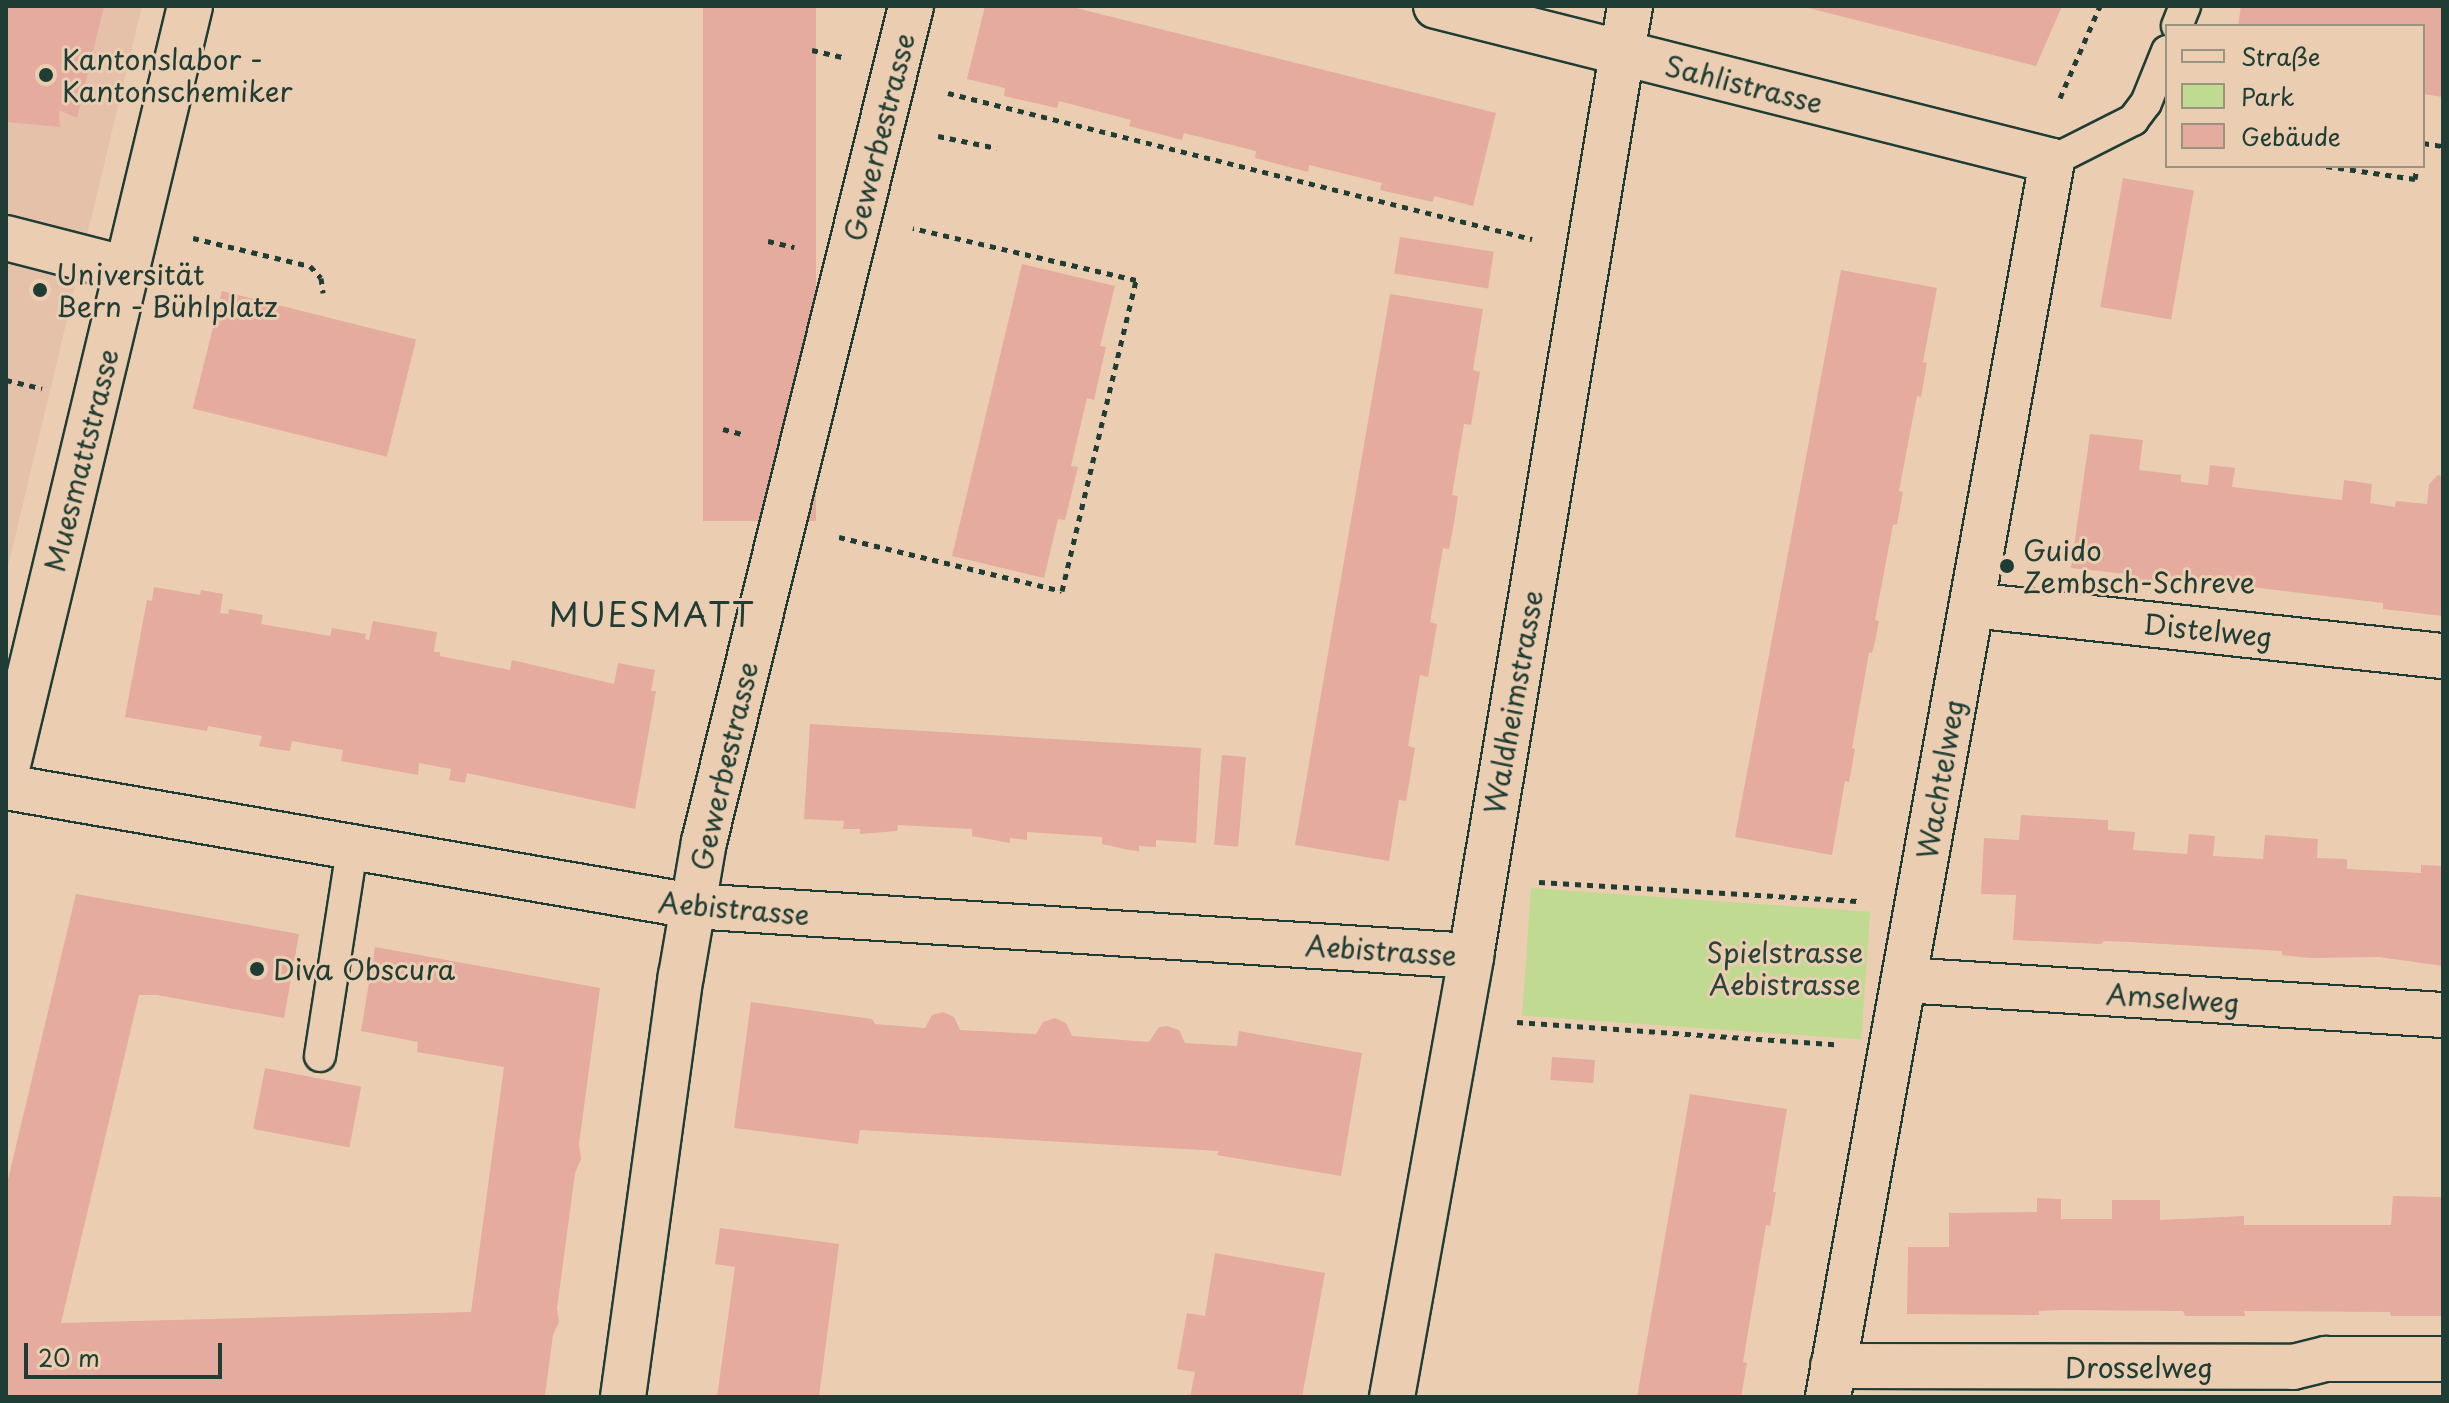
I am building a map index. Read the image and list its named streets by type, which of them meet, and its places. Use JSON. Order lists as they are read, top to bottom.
{
  "streets": {
    "street": [
      "Sahlistrasse",
      "Gewerbestrasse",
      "Muesmattstrasse",
      "Distelweg",
      "Waldheimstrasse",
      "Wachtelweg",
      "Aebistrasse",
      "Amselweg",
      "Drosselweg"
    ]
  },
  "crossings": [
    ["Sahlistrasse", "Waldheimstrasse"],
    ["Sahlistrasse", "Wachtelweg"],
    ["Gewerbestrasse", "Aebistrasse"],
    ["Distelweg", "Wachtelweg"],
    ["Waldheimstrasse", "Aebistrasse"],
    ["Wachtelweg", "Amselweg"],
    ["Wachtelweg", "Drosselweg"]
  ],
  "districts": ["MUESMATT"],
  "parks": ["Spielstrasse Aebistrasse"],
  "places": [
    "Kantonslabor - Kantonschemiker",
    "Universität Bern - Bühlplatz",
    "Guido Zembsch-Schreve",
    "Diva Obscura"
  ],
  "legend": ["Straße", "Park", "Gebäude"],
  "scale_bar": "20 m"
}
